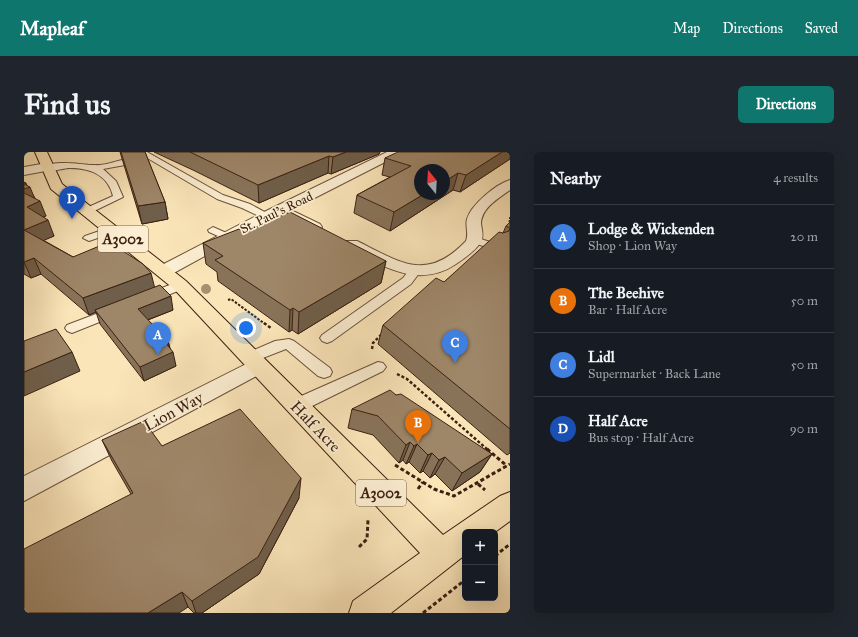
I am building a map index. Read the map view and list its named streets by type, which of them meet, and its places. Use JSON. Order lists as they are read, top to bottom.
{
  "streets": {
    "main road": ["A3002", "Half Acre"],
    "street": ["St. Paul's Road", "Lion Way"]
  },
  "crossings": [
    ["St. Paul's Road", "Half Acre"],
    ["A3002", "Half Acre"],
    ["Lion Way", "Half Acre"]
  ],
  "north": "top",
  "page": {
    "header": "Mapleaf",
    "nav": ["Map", "Directions", "Saved"],
    "buttons": "Directions",
    "title": "Find us",
    "heading": ["Nearby", "4 results"],
    "pins": [
      "D",
      "A",
      "C",
      "B"
    ],
    "list": [
      {
        "mark": "A",
        "name": "Lodge & Wickenden",
        "note": "Shop · Lion Way",
        "value": "20 m"
      },
      {
        "mark": "B",
        "name": "The Beehive",
        "note": "Bar · Half Acre",
        "value": "50 m"
      },
      {
        "mark": "C",
        "name": "Lidl",
        "note": "Supermarket · Back Lane",
        "value": "50 m"
      },
      {
        "mark": "D",
        "name": "Half Acre",
        "note": "Bus stop · Half Acre",
        "value": "90 m"
      }
    ],
    "map_buttons": ["+", "−"]
  }
}
